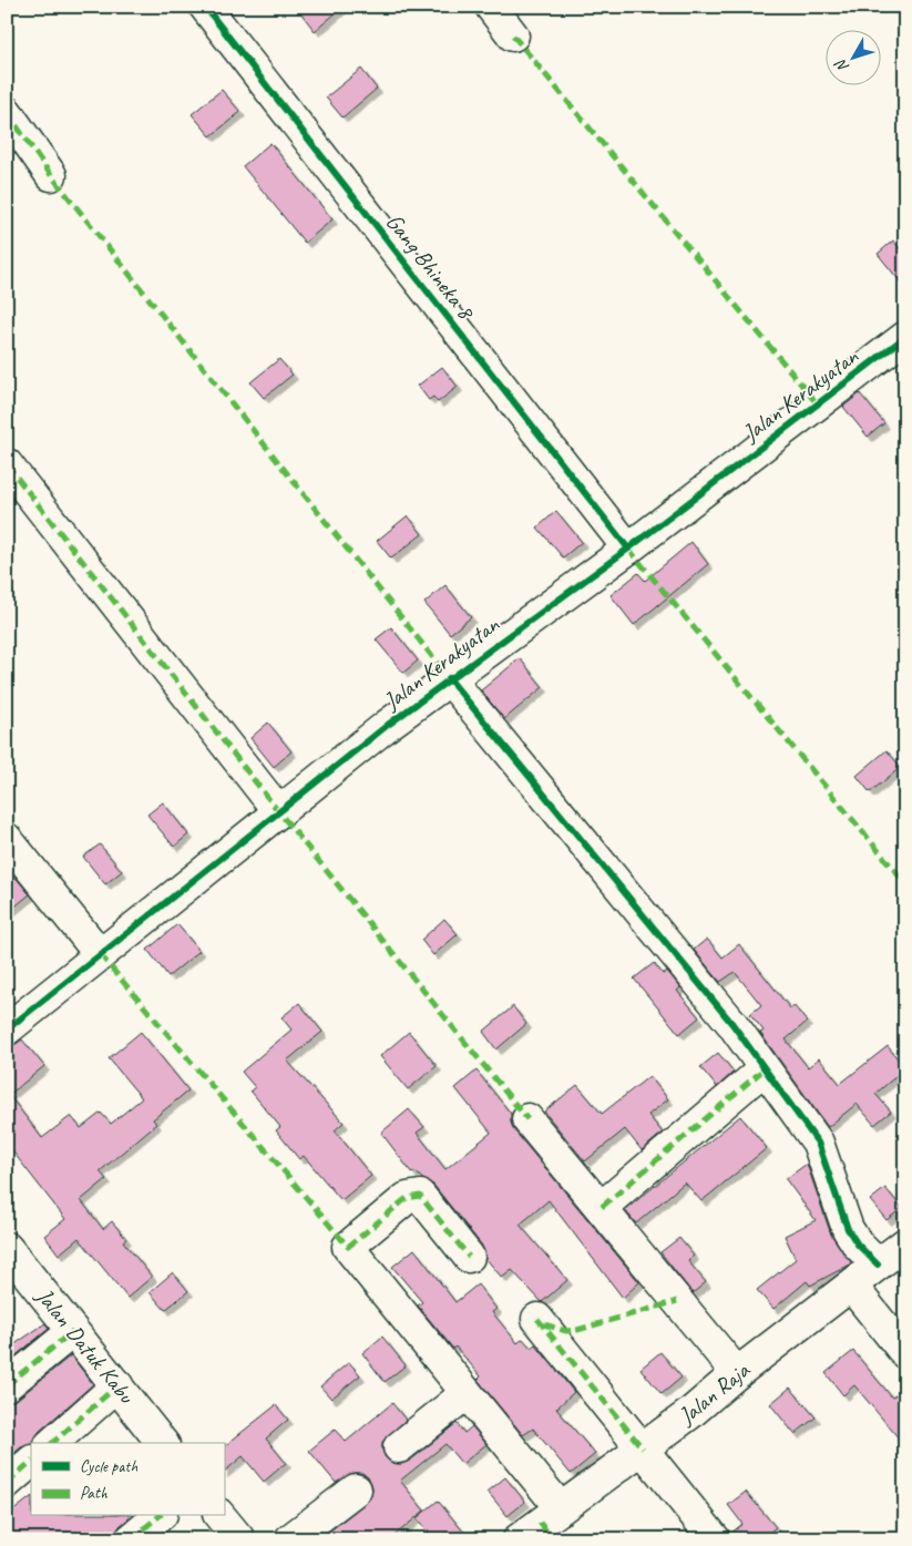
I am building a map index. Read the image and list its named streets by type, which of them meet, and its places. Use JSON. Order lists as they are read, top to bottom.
{
  "streets": {
    "street": [
      "Gang Bhineka 8",
      "Jalan Kerakyatan",
      "Jalan Datuk Kabu",
      "Jalan Raja"
    ]
  },
  "crossings": [
    ["Gang Bhineka 8", "Jalan Kerakyatan"]
  ],
  "legend": ["Cycle path", "Path"],
  "north": "bottom left"
}
